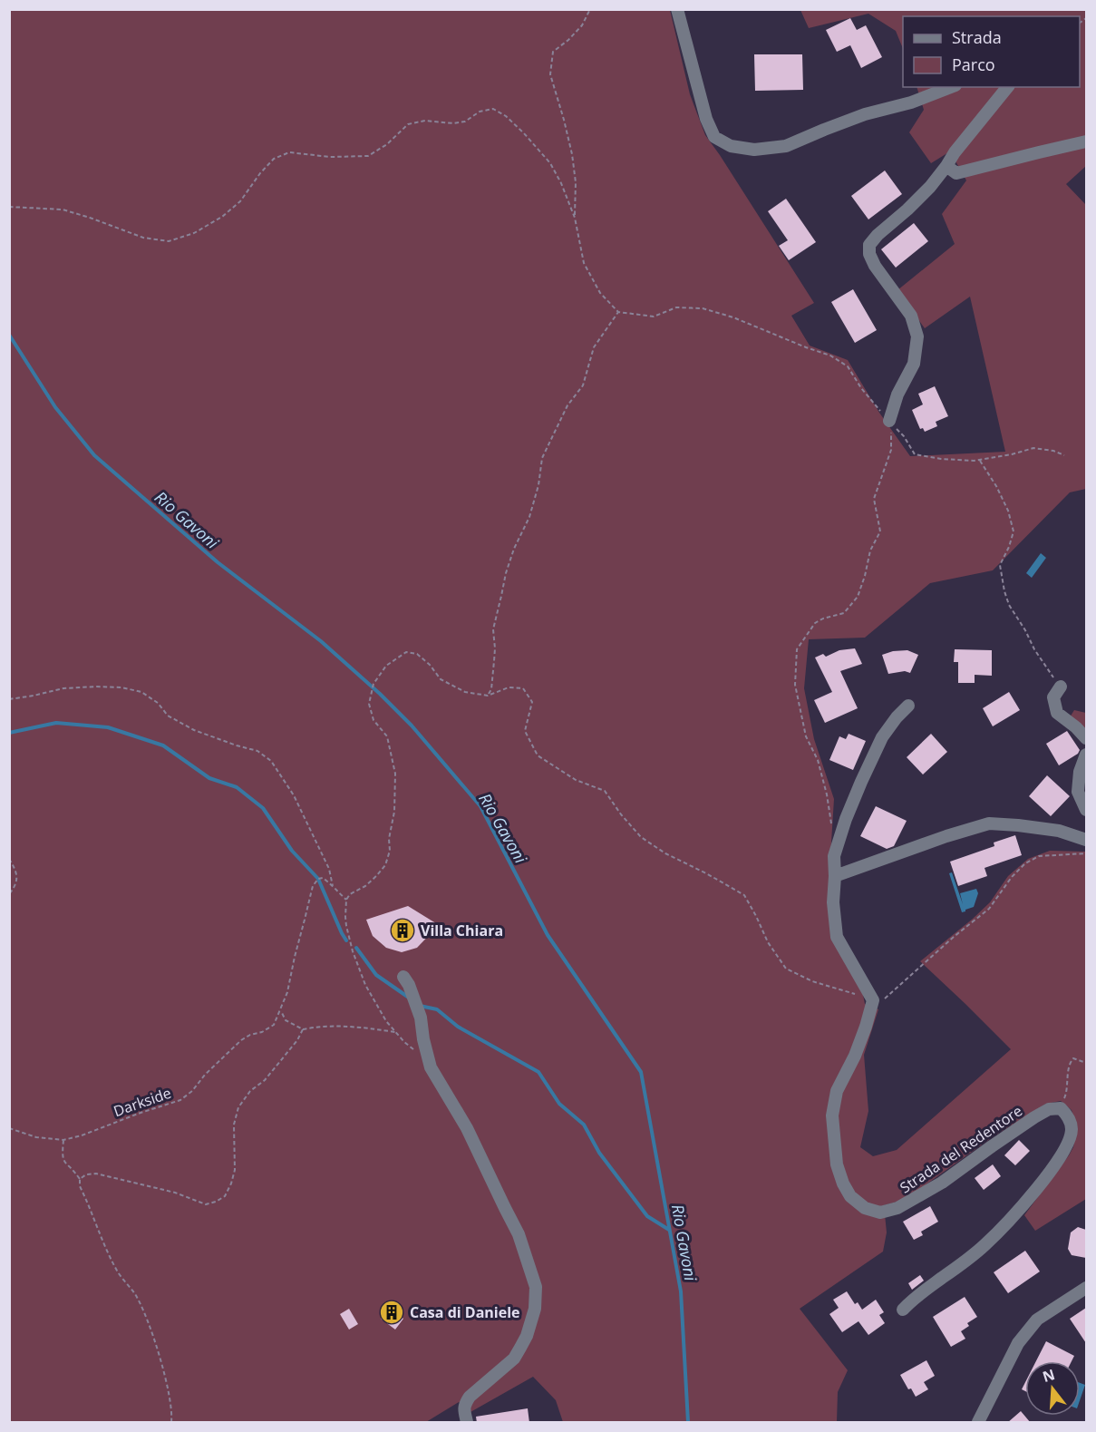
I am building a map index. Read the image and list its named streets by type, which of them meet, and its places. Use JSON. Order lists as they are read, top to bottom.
{
  "streets": {
    "street": ["Strada del Redentore"],
    "path": ["Darkside"]
  },
  "water": ["Rio Gavoni"],
  "places": {
    "building": ["Villa Chiara", "Casa di Daniele"]
  },
  "legend": ["Strada", "Parco"],
  "north": "top"
}
